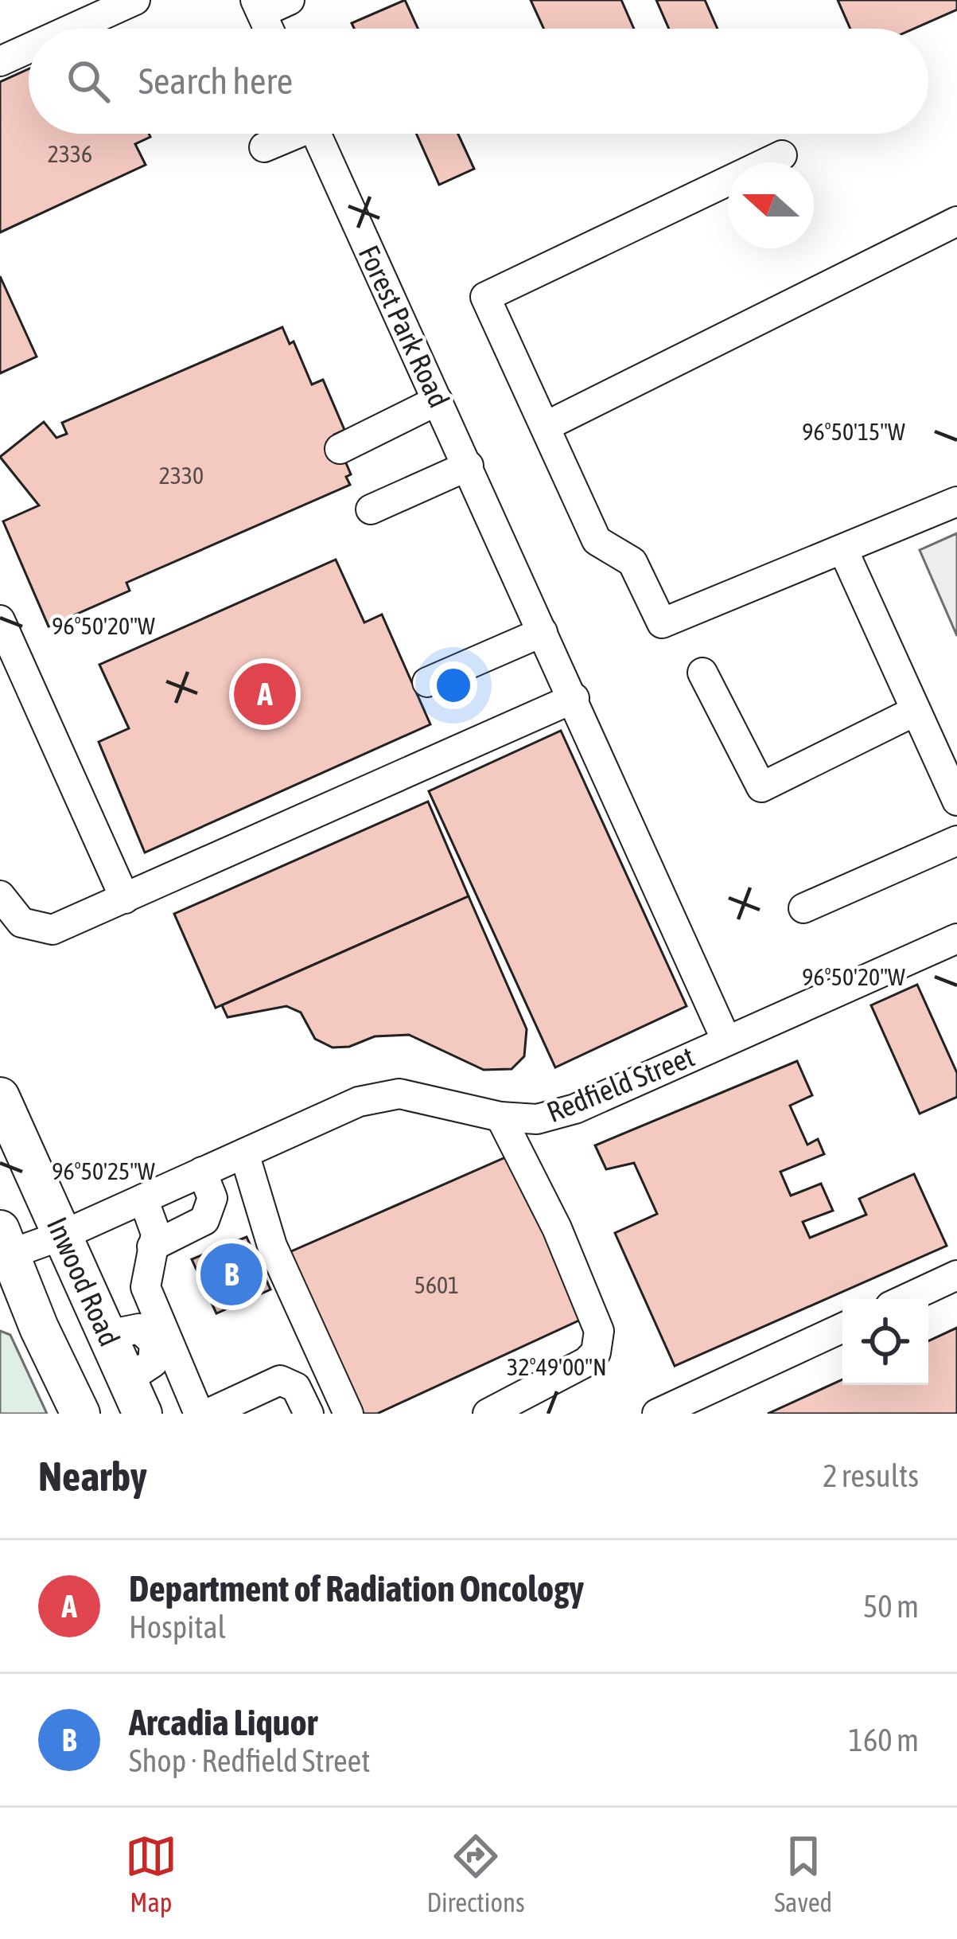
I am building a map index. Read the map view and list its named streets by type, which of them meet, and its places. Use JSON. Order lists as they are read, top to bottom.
{
  "streets": {
    "main road": ["Inwood Road"],
    "street": ["Forest Park Road", "Redfield Street"]
  },
  "crossings": [
    ["Forest Park Road", "Redfield Street"],
    ["Redfield Street", "Inwood Road"]
  ],
  "house_numbers": ["2336", "2330", "5601"],
  "north": "left",
  "page": {
    "search": "Search here",
    "pins": ["A", "B"],
    "heading": ["Nearby", "2 results"],
    "list": [
      {
        "mark": "A",
        "name": "Department of Radiation Oncology",
        "note": "Hospital",
        "value": "50 m"
      },
      {
        "mark": "B",
        "name": "Arcadia Liquor",
        "note": "Shop · Redfield Street",
        "value": "160 m"
      }
    ],
    "nav": ["Map", "Directions", "Saved"]
  },
  "coordinates": [
    "96°50'15\"W",
    "96°50'20\"W",
    "96°50'25\"W",
    "32°49'00\"N"
  ]
}
